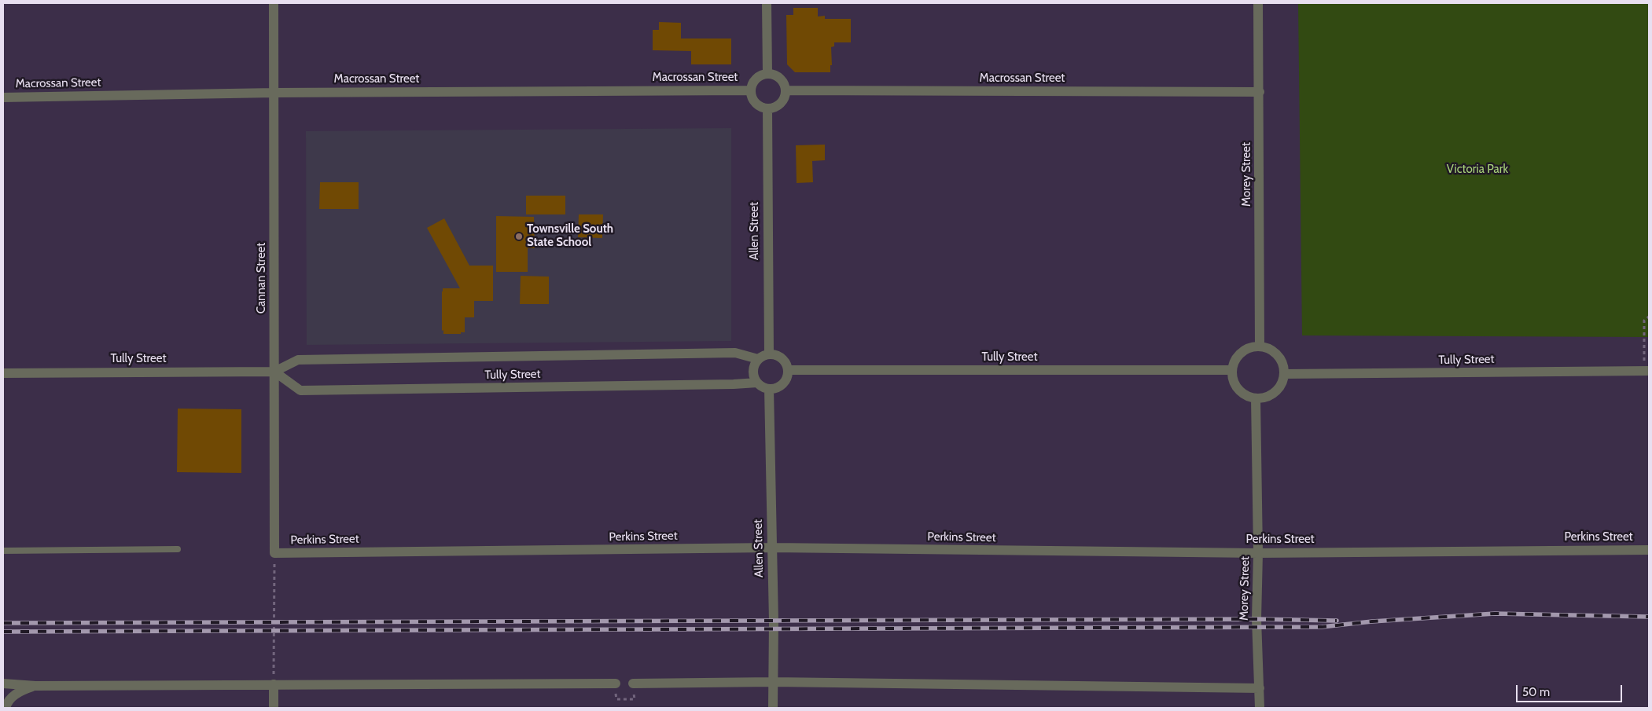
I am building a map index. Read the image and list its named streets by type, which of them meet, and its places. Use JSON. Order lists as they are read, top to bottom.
{
  "streets": {
    "street": [
      "Macrossan Street",
      "Morey Street",
      "Allen Street",
      "Cannan Street",
      "Tully Street",
      "Perkins Street"
    ]
  },
  "crossings": [
    ["Macrossan Street", "Morey Street"],
    ["Macrossan Street", "Allen Street"],
    ["Macrossan Street", "Cannan Street"],
    ["Morey Street", "Tully Street"],
    ["Morey Street", "Perkins Street"],
    ["Allen Street", "Tully Street"],
    ["Allen Street", "Perkins Street"],
    ["Cannan Street", "Tully Street"],
    ["Cannan Street", "Perkins Street"]
  ],
  "parks": ["Victoria Park"],
  "places": ["Townsville South State School"],
  "scale_bar": "50 m"
}
